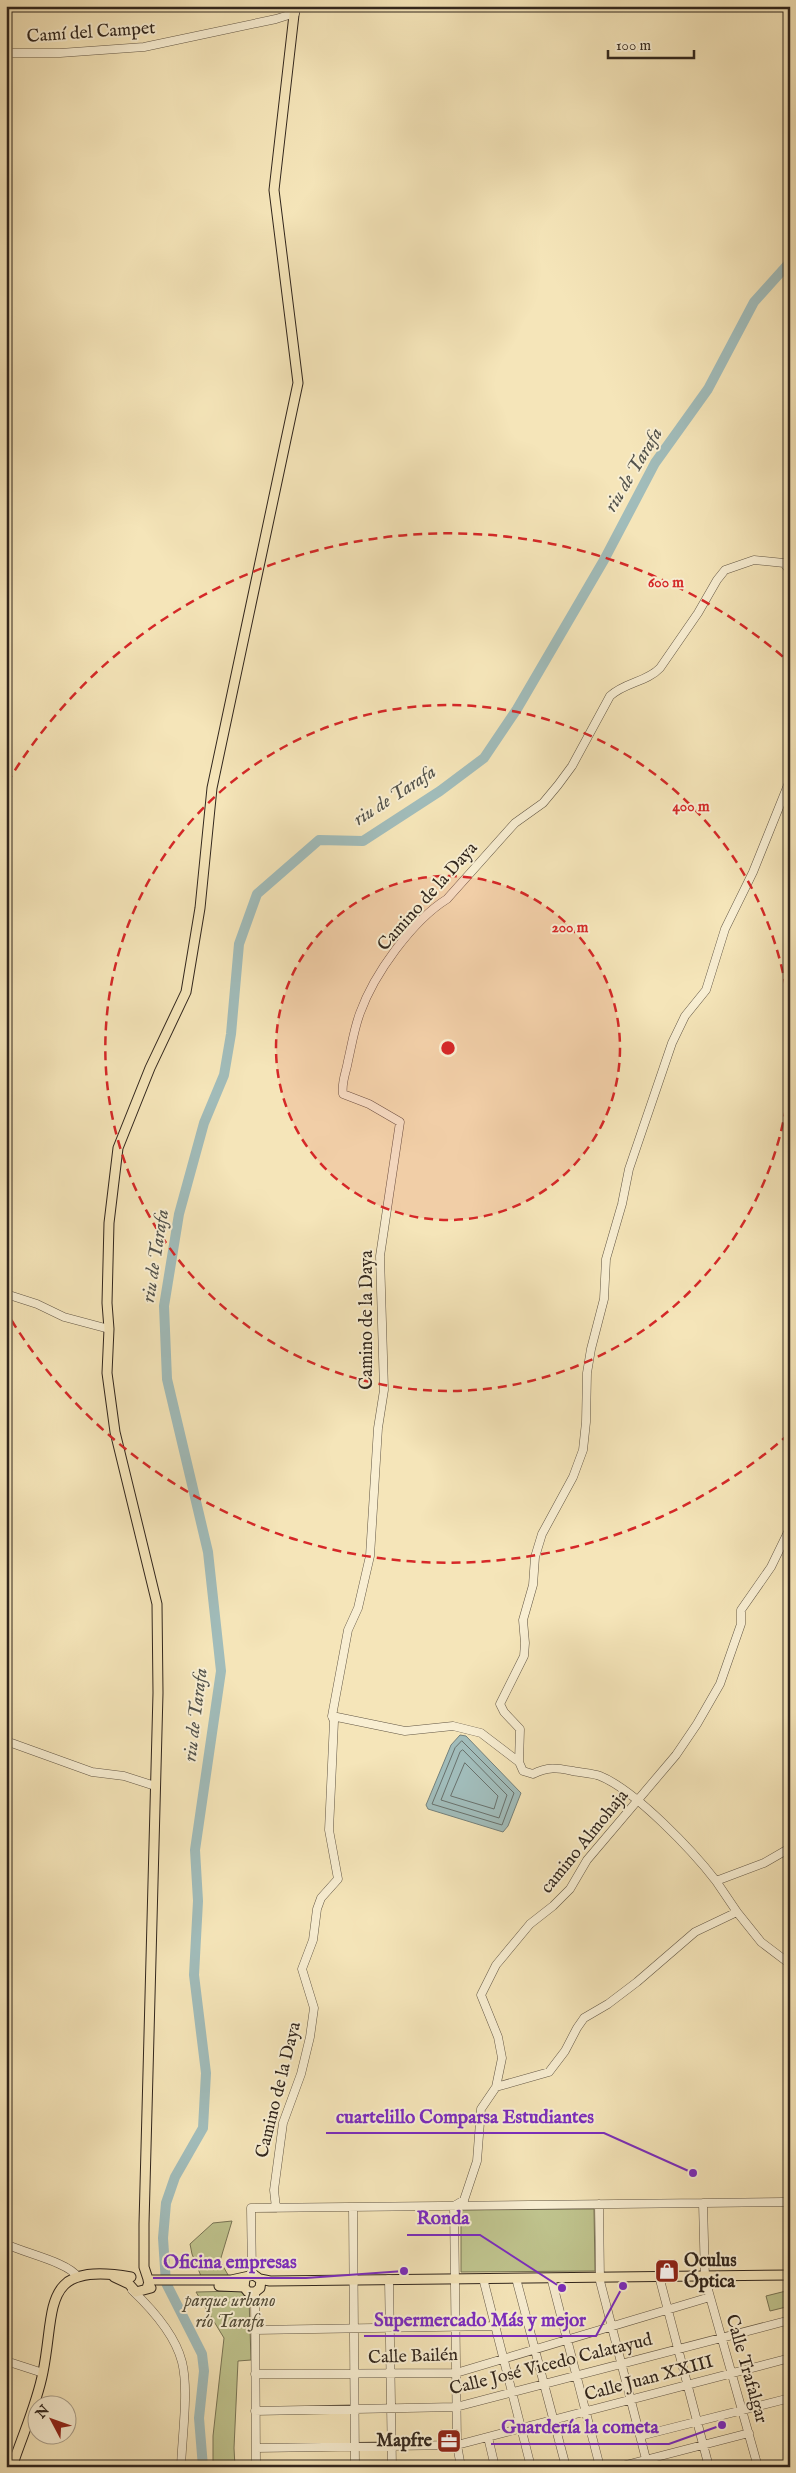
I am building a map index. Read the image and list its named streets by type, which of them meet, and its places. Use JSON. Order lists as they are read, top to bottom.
{
  "streets": {
    "street": [
      "Camí del Campet",
      "Camino de la Daya",
      "camino Almohaja",
      "Calle Bailén",
      "Calle José Vicedo Calatayud",
      "Calle Trafalgar",
      "Calle Juan XXIII"
    ]
  },
  "crossings": [
    ["Calle Bailén", "Calle Trafalgar"],
    ["Calle José Vicedo Calatayud", "Calle Trafalgar"],
    ["Calle Trafalgar", "Calle Juan XXIII"]
  ],
  "water": ["riu de Tarafa"],
  "parks": ["parque urbano río Tarafa"],
  "places": {
    "other": [
      "cuartelillo Comparsa Estudiantes",
      "Oficina empresas",
      "Supermercado Más y mejor",
      "Ronda",
      "Guardería la cometa"
    ],
    "shop": ["Oculus Óptica"],
    "office": ["Mapfre"]
  },
  "scale_bar": "100 m",
  "north": "top left",
  "rings": ["600 m", "400 m", "200 m"]
}
